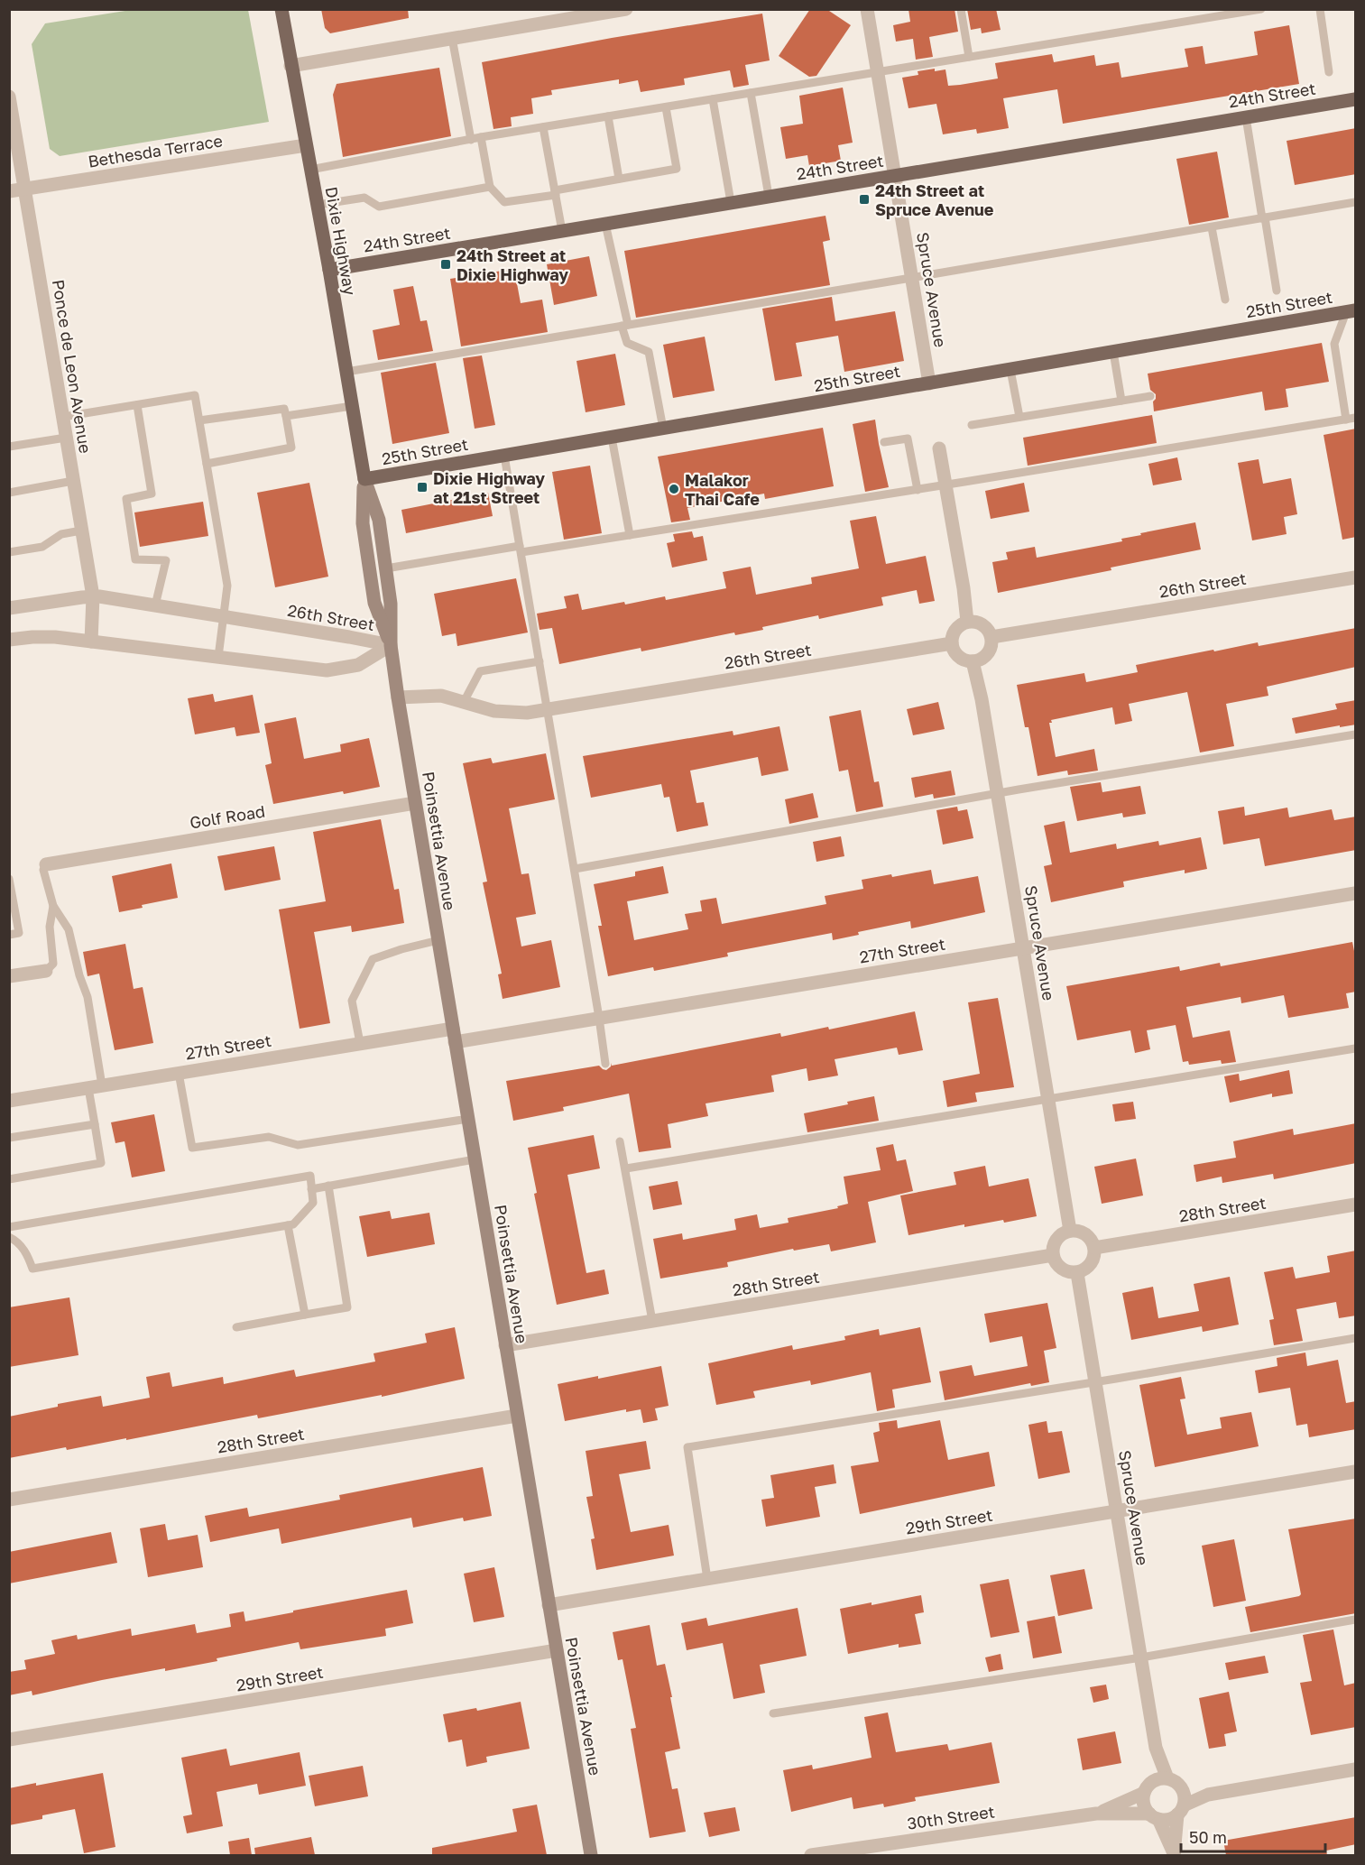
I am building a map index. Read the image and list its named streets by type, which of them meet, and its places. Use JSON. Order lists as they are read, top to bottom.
{
  "streets": {
    "main road": ["24th Street", "Dixie Highway", "25th Street"],
    "street": [
      "Bethesda Terrace",
      "Spruce Avenue",
      "Ponce de Leon Avenue",
      "26th Street",
      "Golf Road",
      "Poinsettia Avenue",
      "27th Street",
      "28th Street",
      "29th Street",
      "30th Street"
    ]
  },
  "crossings": [
    ["24th Street", "Dixie Highway"],
    ["24th Street", "Spruce Avenue"],
    ["Bethesda Terrace", "Dixie Highway"],
    ["Bethesda Terrace", "Ponce de Leon Avenue"],
    ["Dixie Highway", "25th Street"],
    ["Dixie Highway", "26th Street"],
    ["Dixie Highway", "Poinsettia Avenue"],
    ["Spruce Avenue", "25th Street"],
    ["Spruce Avenue", "26th Street"],
    ["Spruce Avenue", "27th Street"],
    ["Spruce Avenue", "28th Street"],
    ["Spruce Avenue", "29th Street"],
    ["Spruce Avenue", "30th Street"],
    ["Ponce de Leon Avenue", "26th Street"],
    ["26th Street", "Poinsettia Avenue"],
    ["Golf Road", "Poinsettia Avenue"],
    ["Poinsettia Avenue", "27th Street"],
    ["Poinsettia Avenue", "28th Street"],
    ["Poinsettia Avenue", "29th Street"]
  ],
  "places": {
    "transit": ["24th Street at Spruce Avenue", "24th Street at Dixie Highway", "Dixie Highway at 21st Street"],
    "other": ["Malakor Thai Cafe"]
  },
  "scale_bar": "50 m"
}
